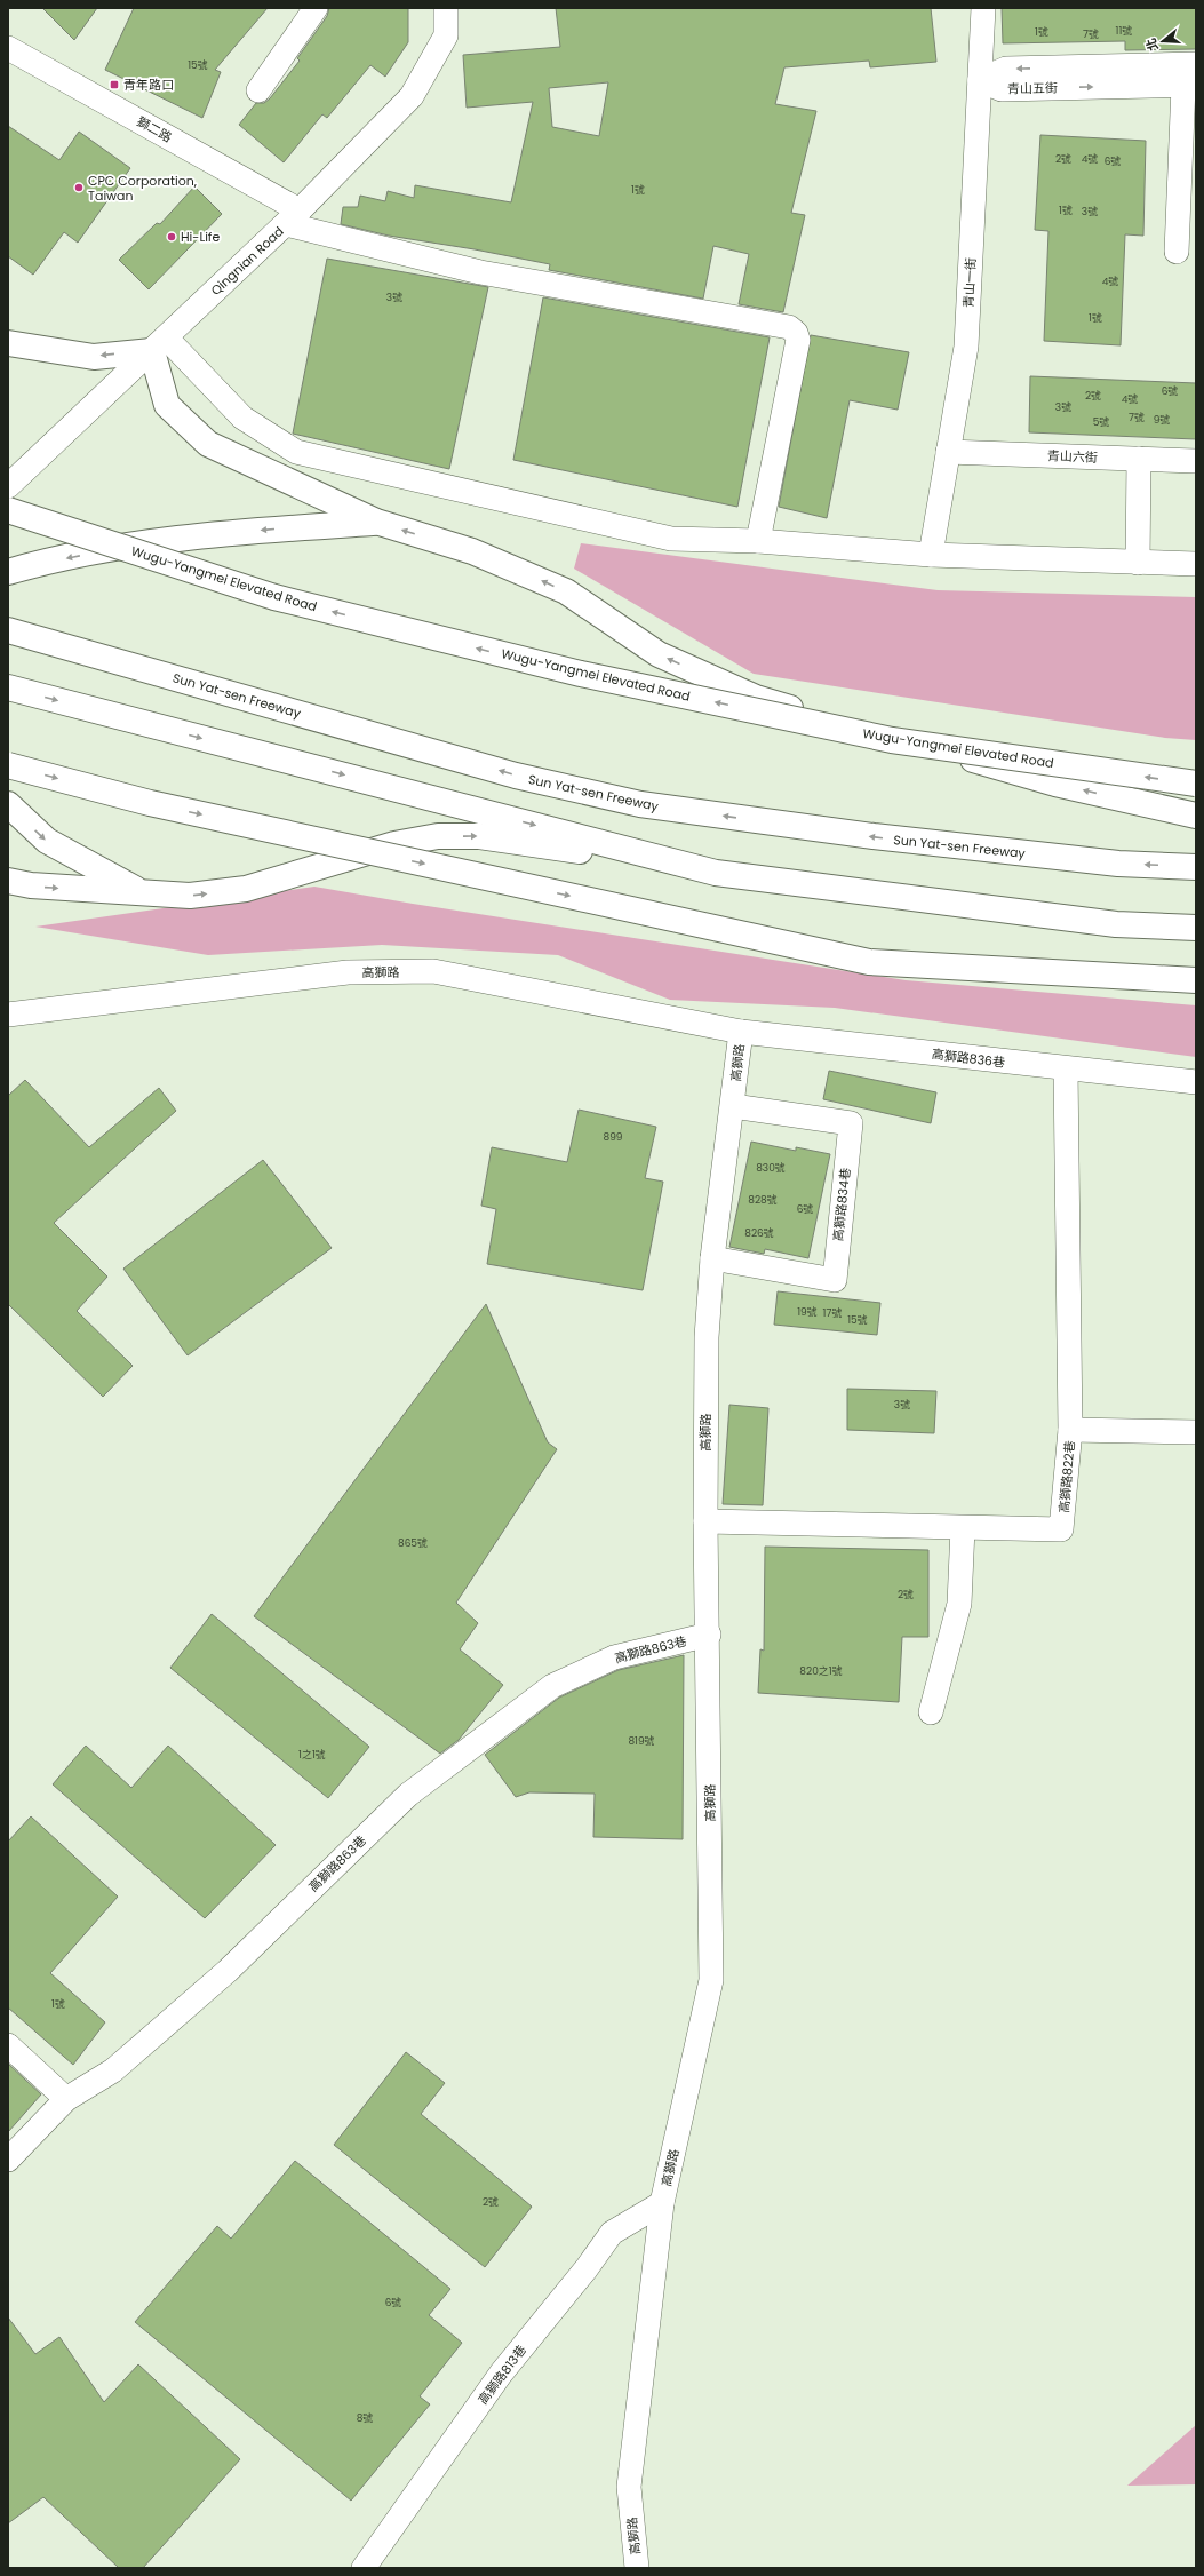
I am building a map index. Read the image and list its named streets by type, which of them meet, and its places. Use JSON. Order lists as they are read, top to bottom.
{
  "streets": {
    "highway": ["Wugu-Yangmei Elevated Road", "Sun Yat-sen Freeway"],
    "street": [
      "青山五街",
      "獅二路",
      "Qingnian Road",
      "青山一街",
      "青山六街",
      "高獅路",
      "高獅路836巷",
      "高獅路834巷",
      "高獅路822巷",
      "高獅路863巷",
      "高獅路813巷"
    ]
  },
  "crossings": [
    ["青山五街", "青山一街"],
    ["獅二路", "Qingnian Road"],
    ["青山一街", "青山六街"],
    ["高獅路", "高獅路836巷"],
    ["高獅路", "高獅路834巷"],
    ["高獅路", "高獅路822巷"],
    ["高獅路", "高獅路863巷"],
    ["高獅路", "高獅路813巷"],
    ["高獅路836巷", "高獅路822巷"]
  ],
  "places": {
    "transit": ["青年路口"],
    "other": ["CPC Corporation, Taiwan", "Hi-Life"]
  },
  "house_numbers": [
    "11號",
    "1號",
    "7號",
    "15號",
    "2號",
    "4號",
    "6號",
    "1號",
    "1號",
    "3號",
    "4號",
    "3號",
    "1號",
    "6號",
    "2號",
    "4號",
    "3號",
    "7號",
    "9號",
    "5號",
    "899",
    "830號",
    "828號",
    "6號",
    "826號",
    "19號",
    "17號",
    "15號",
    "3號",
    "865號",
    "2號",
    "820之1號",
    "819號",
    "1之1號",
    "1號",
    "2號",
    "6號",
    "8號"
  ],
  "north": "left"
}
